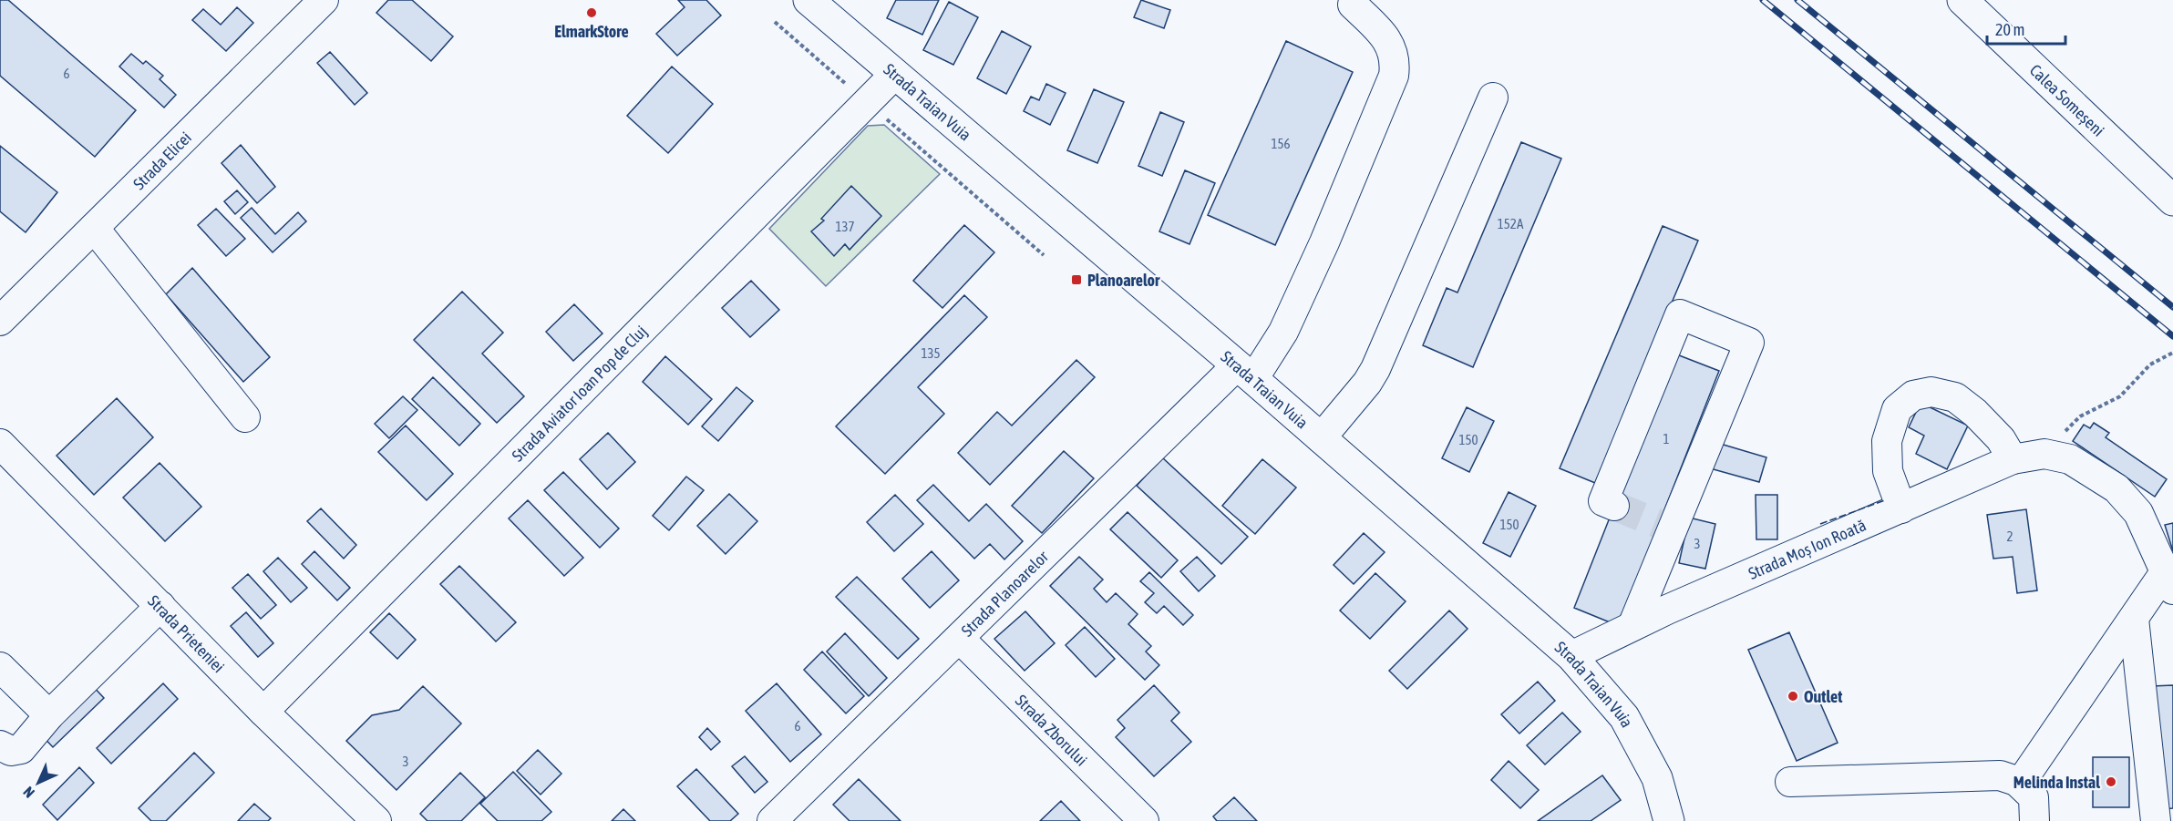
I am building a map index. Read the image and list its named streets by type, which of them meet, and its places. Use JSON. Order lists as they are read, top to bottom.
{
  "streets": {
    "main road": ["Calea Someșeni", "Strada Traian Vuia"],
    "street": [
      "Strada Elicei",
      "Strada Aviator Ioan Pop de Cluj",
      "Strada Moș Ion Roată",
      "Strada Planoarelor",
      "Strada Prieteniei",
      "Strada Zborului"
    ]
  },
  "crossings": [
    ["Strada Traian Vuia", "Strada Aviator Ioan Pop de Cluj"],
    ["Strada Traian Vuia", "Strada Moș Ion Roată"],
    ["Strada Traian Vuia", "Strada Planoarelor"],
    ["Strada Aviator Ioan Pop de Cluj", "Strada Prieteniei"],
    ["Strada Planoarelor", "Strada Zborului"]
  ],
  "places": {
    "other": ["ElmarkStore", "Outlet", "Melinda Instal"],
    "transit": ["Planoarelor"]
  },
  "house_numbers": [
    "6",
    "156",
    "152A",
    "137",
    "135",
    "1",
    "150",
    "150",
    "2",
    "3",
    "6",
    "3"
  ],
  "scale_bar": "20 m",
  "north": "bottom left"
}
